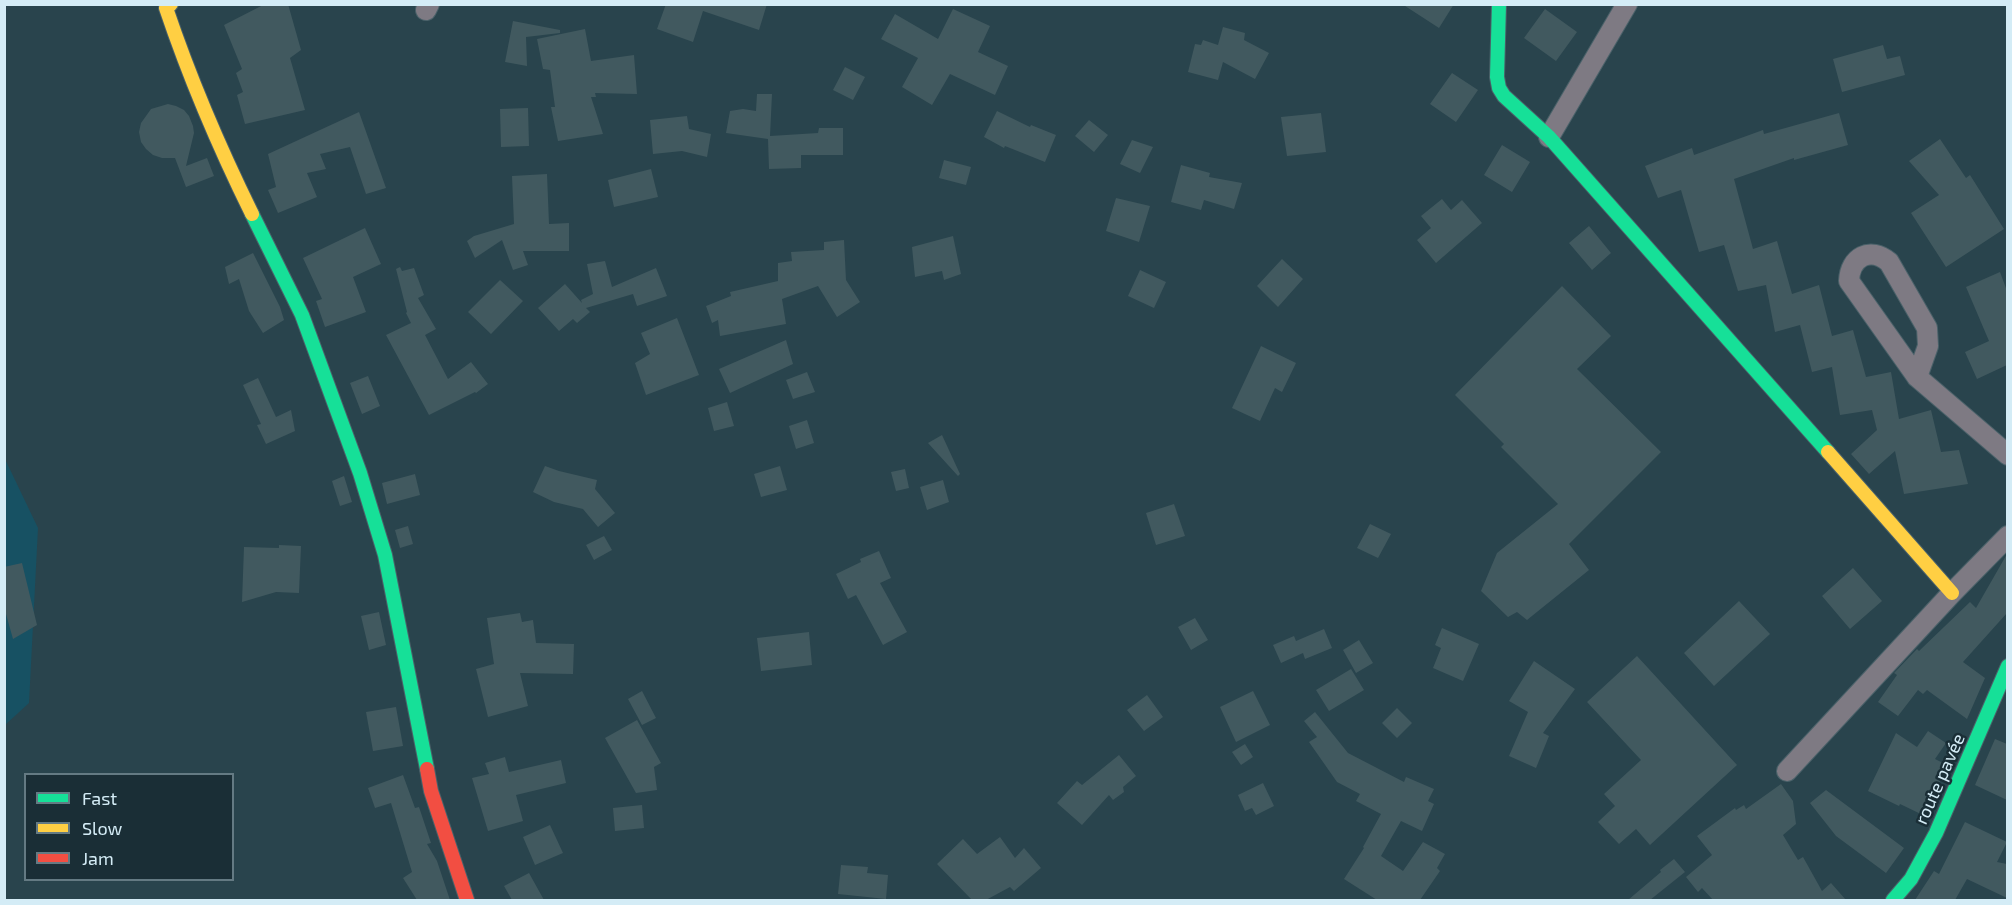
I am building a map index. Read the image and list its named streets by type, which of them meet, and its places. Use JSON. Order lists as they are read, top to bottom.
{
  "streets": {
    "street": ["route pavée"]
  },
  "legend": ["Fast", "Slow", "Jam"]
}
